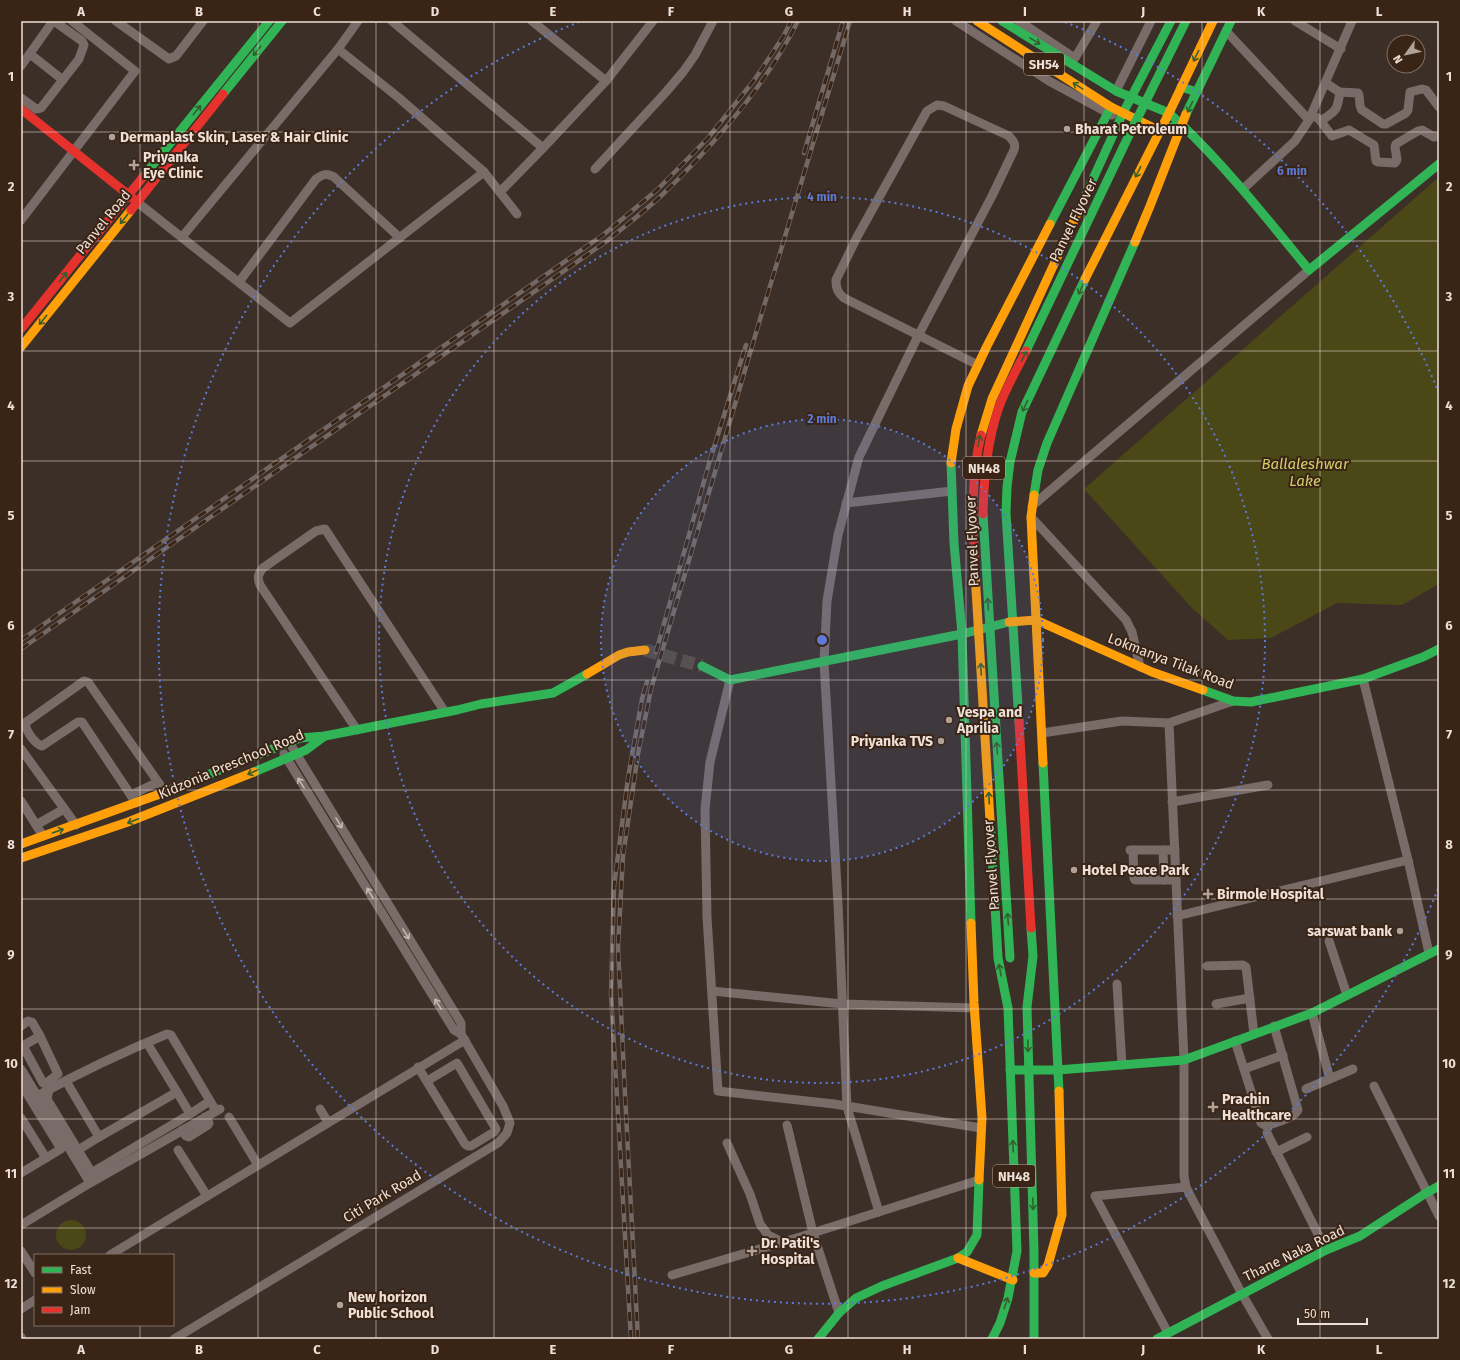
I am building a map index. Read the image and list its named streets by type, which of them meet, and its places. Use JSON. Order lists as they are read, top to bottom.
{
  "streets": {
    "main road": [
      "SH54",
      "Panvel Flyover",
      "Panvel Road",
      "NH48",
      "Lokmanya Tilak Road",
      "Kidzonia Preschool Road",
      "Thane Naka Road"
    ],
    "street": ["Citi Park Road"]
  },
  "crossings": [
    ["Panvel Flyover", "NH48"]
  ],
  "water": ["Ballaleshwar Lake"],
  "places": {
    "other": [
      "Bharat Petroleum",
      "Dermaplast Skin, Laser & Hair Clinic",
      "Vespa and Aprilia",
      "Priyanka TVS",
      "Hotel Peace Park",
      "sarswat bank",
      "New horizon Public School"
    ],
    "health": [
      "Priyanka Eye Clinic",
      "Birmole Hospital",
      "Prachin Healthcare",
      "Dr. Patil's Hospital"
    ]
  },
  "legend": ["Fast", "Slow", "Jam"],
  "scale_bar": "50 m",
  "north": "bottom left",
  "grid": {
    "columns": [
      "A",
      "B",
      "C",
      "D",
      "E",
      "F",
      "G",
      "H",
      "I",
      "J",
      "K",
      "L"
    ],
    "rows": [
      "1",
      "2",
      "3",
      "4",
      "5",
      "6",
      "7",
      "8",
      "9",
      "10",
      "11",
      "12"
    ]
  },
  "rings": ["6 min", "4 min", "2 min"]
}
